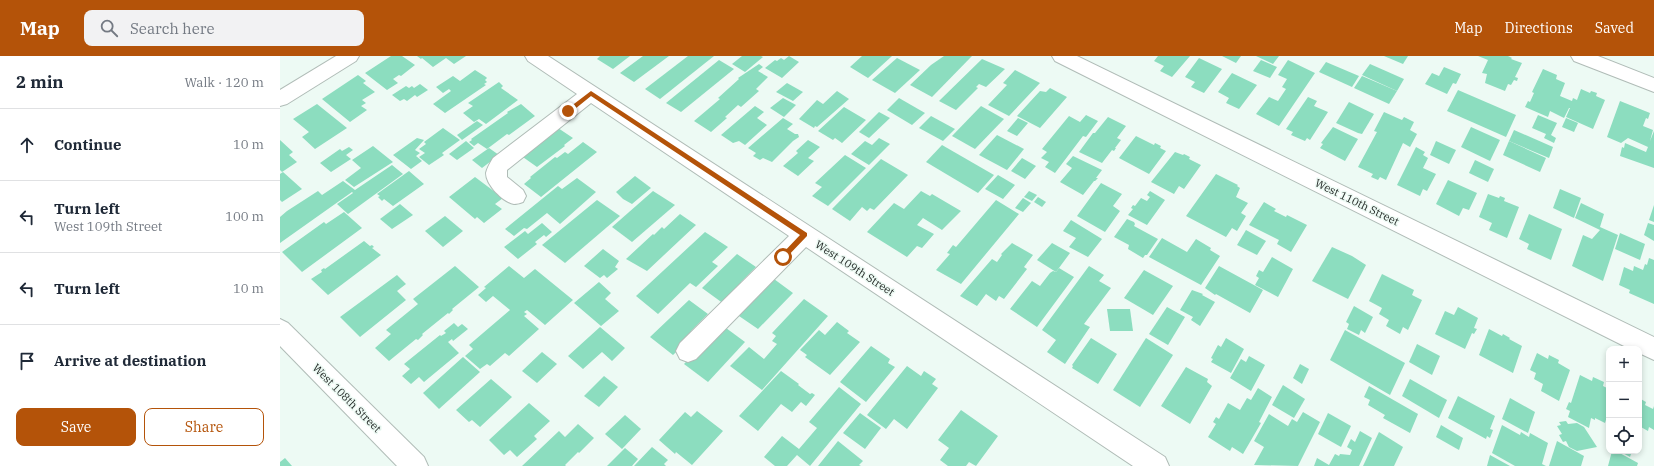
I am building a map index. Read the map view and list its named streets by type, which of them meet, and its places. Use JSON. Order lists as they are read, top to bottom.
{
  "streets": {
    "street": ["West 110th Street", "West 109th Street", "West 108th Street"]
  },
  "page": {
    "header": "Map",
    "search": "Search here",
    "nav": ["Map", "Directions", "Saved"],
    "heading": ["2 min", "Walk · 120 m"],
    "list": [
      ["Continue", "10 m"],
      ["Turn left", "West 109th Street", "100 m"],
      ["Turn left", "10 m"],
      "Arrive at destination"
    ],
    "map_buttons": ["+", "−"],
    "buttons": ["Save", "Share"]
  }
}
